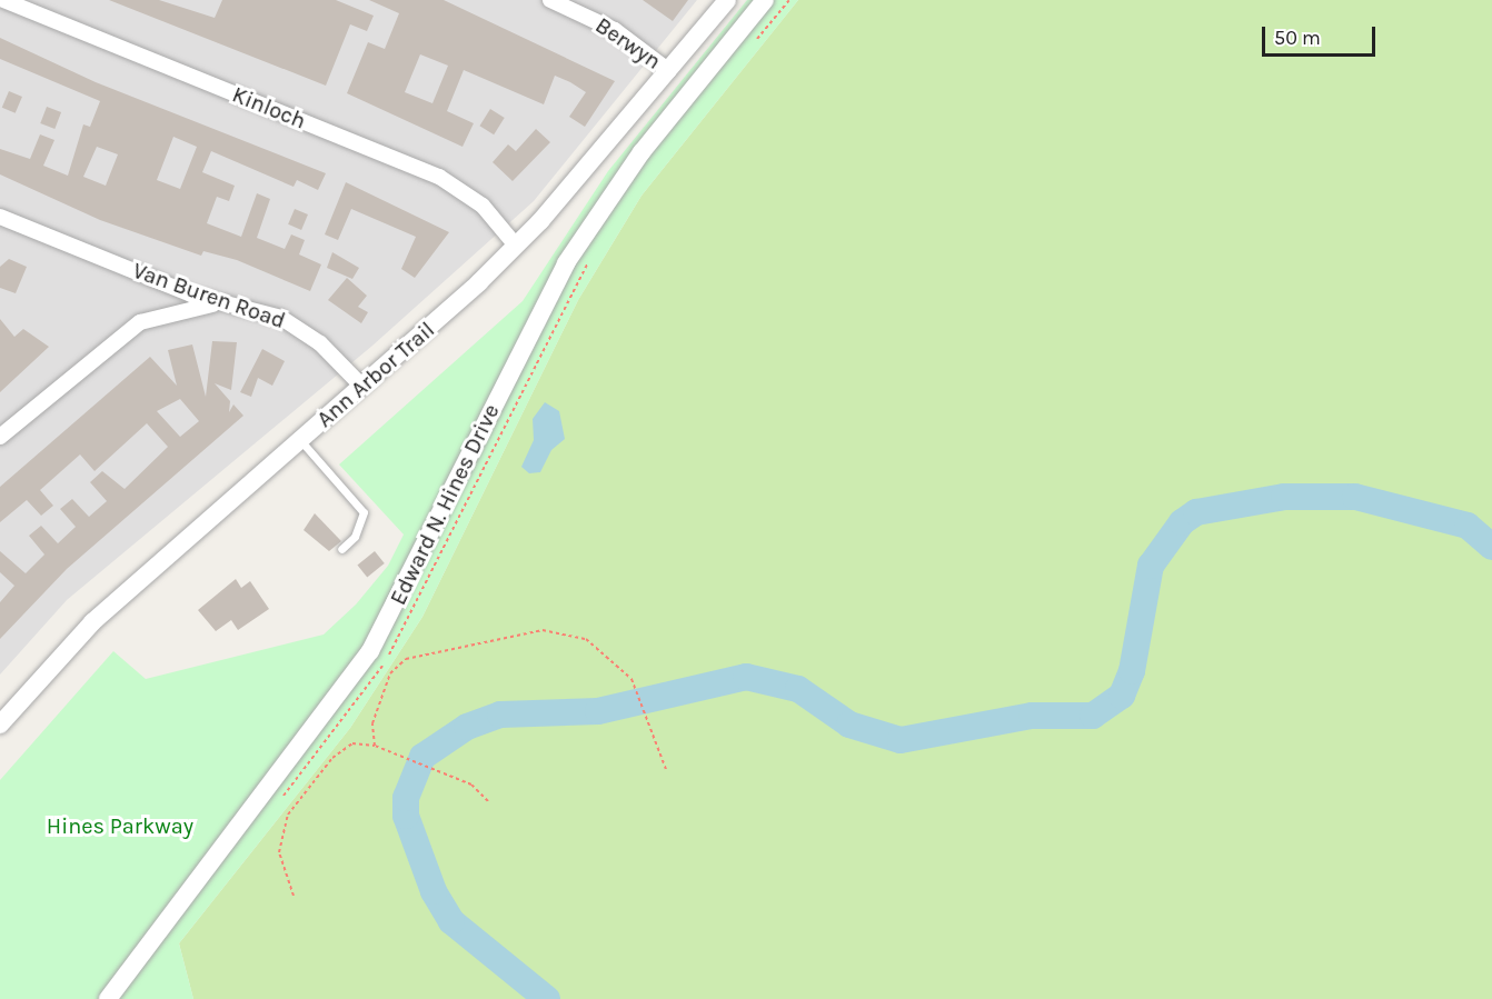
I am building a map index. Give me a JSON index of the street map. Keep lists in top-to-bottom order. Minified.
{"streets":{"street":["Berwyn","Kinloch","Van Buren Road","Ann Arbor Trail","Edward N. Hines Drive"]},"crossings":[["Berwyn","Ann Arbor Trail"],["Kinloch","Ann Arbor Trail"],["Van Buren Road","Ann Arbor Trail"]],"parks":["Hines Parkway"],"scale_bar":"50 m"}
